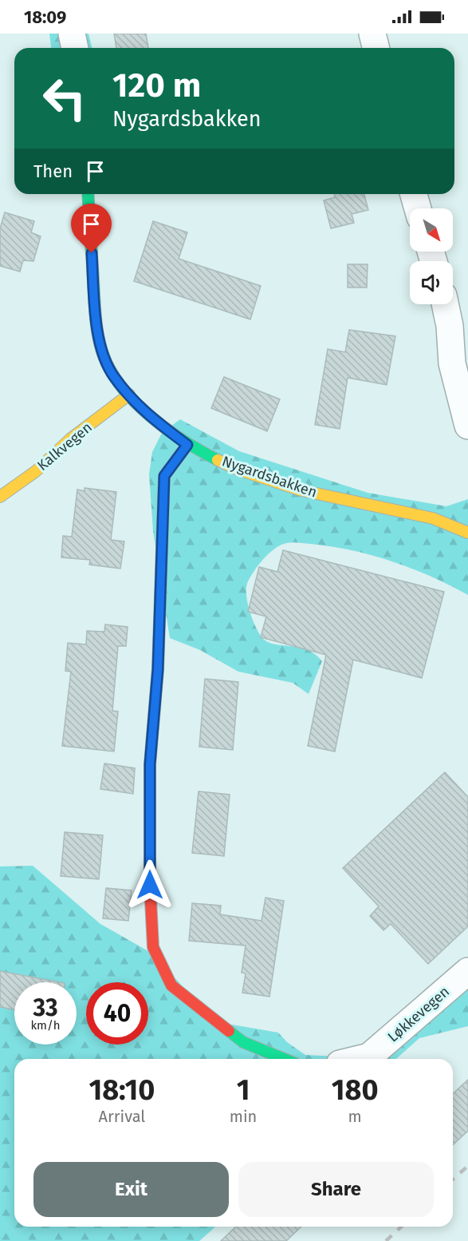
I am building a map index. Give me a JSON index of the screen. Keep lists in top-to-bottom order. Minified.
{"streets":{"street":["Kalkvegen","Nygardsbakken","Løkkevegen"]},"crossings":[["Kalkvegen","Nygardsbakken"]],"north":"bottom right","page":{"status":"18:09","turn":["120 m","Nygardsbakken"],"then":"Then","speed":"33 km/h","limit":"40","eta":["18:10","Arrival","1","min","180","m"],"buttons":["Exit","Share"]}}
